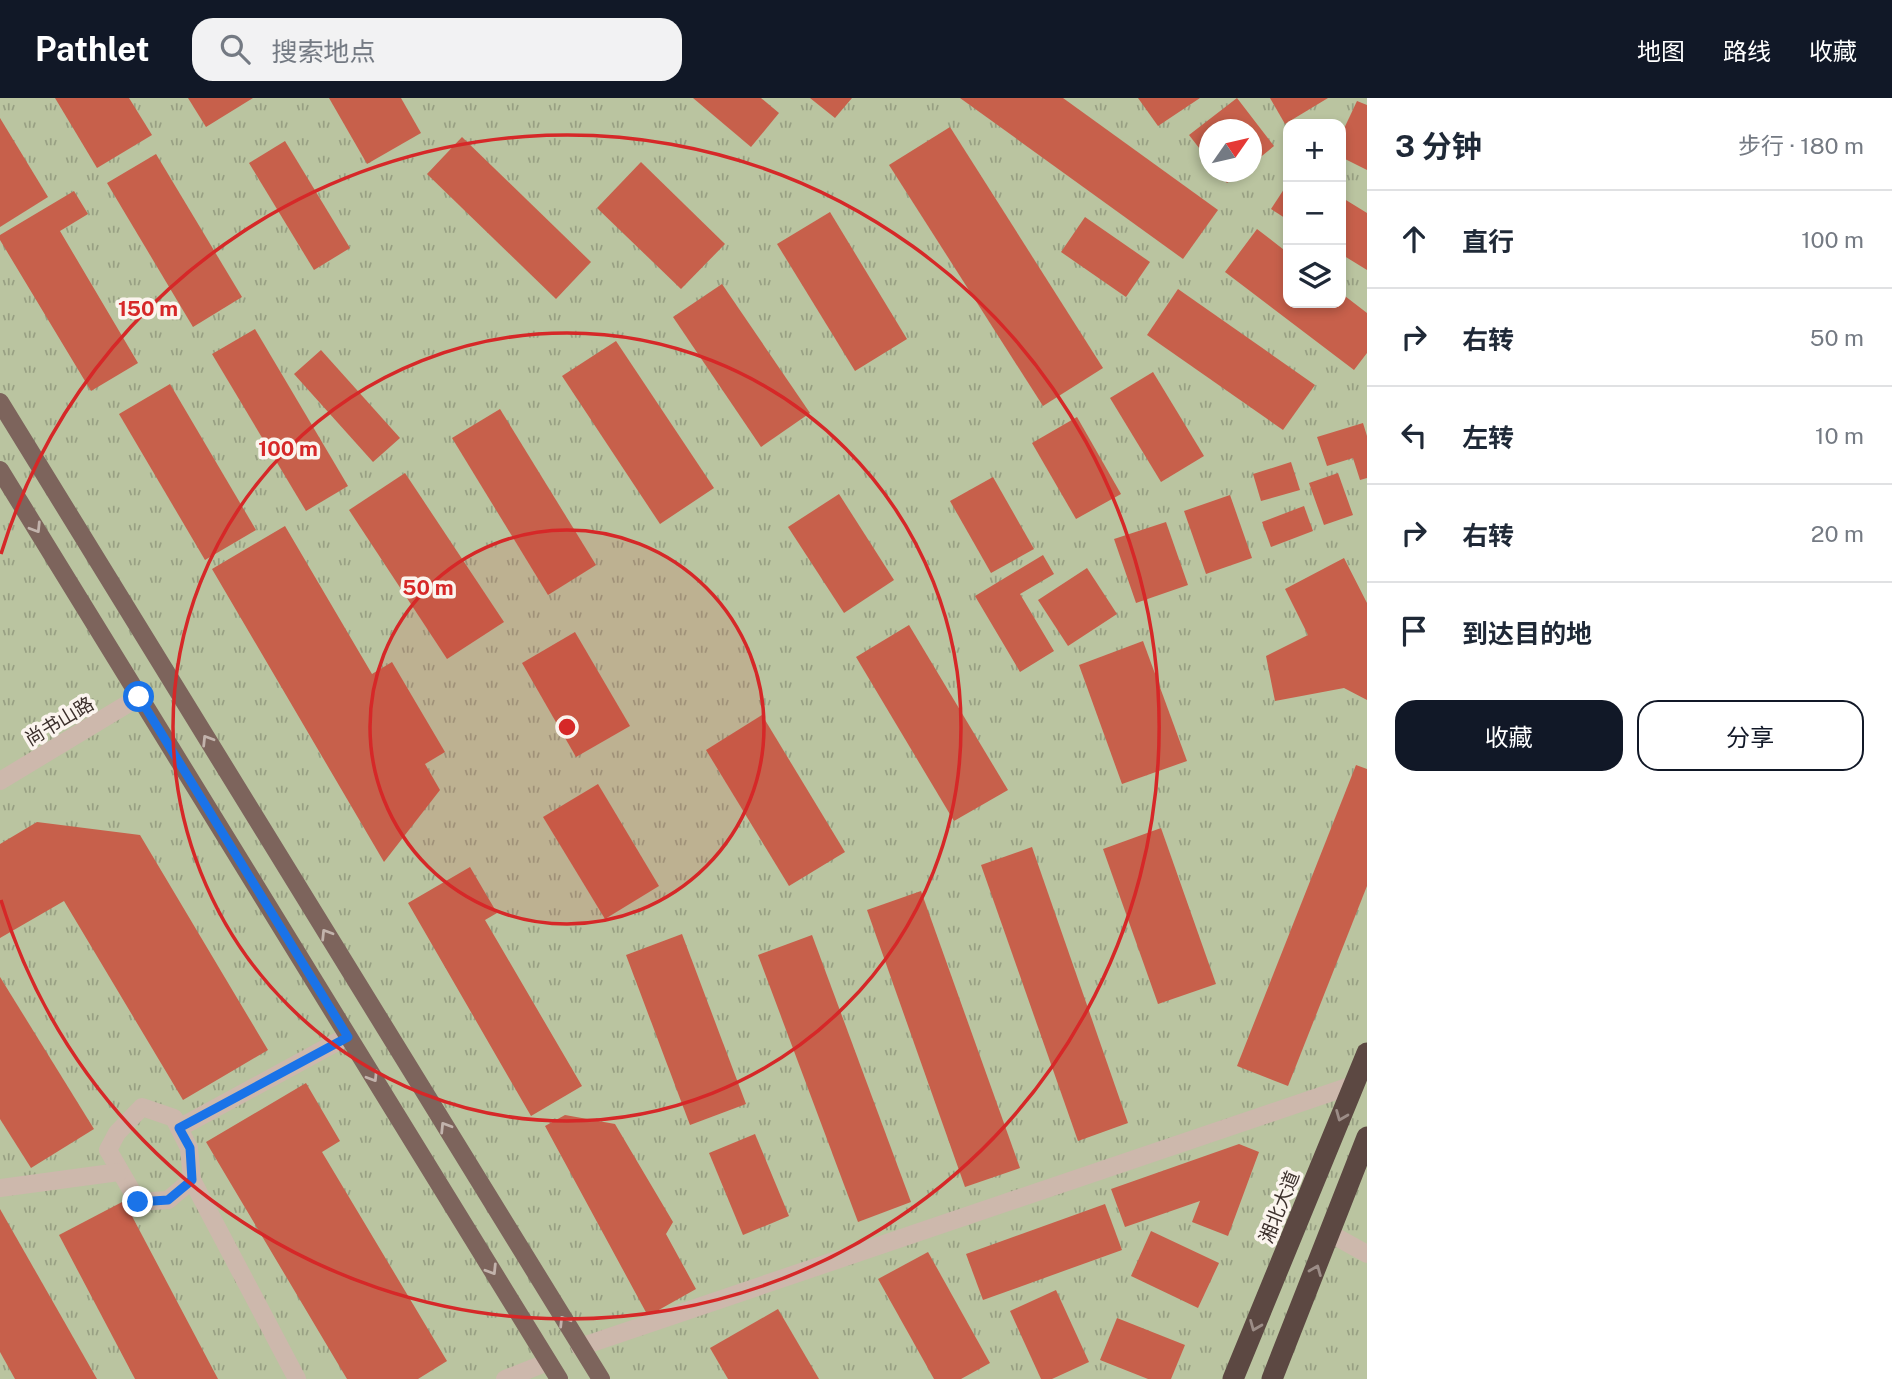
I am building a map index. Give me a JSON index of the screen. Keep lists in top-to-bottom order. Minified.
{"streets":{"highway":["湘北大道"],"street":["尚书山路"]},"north":"top right","page":{"header":"Pathlet","search":"搜索地点","nav":["地图","路线","收藏"],"heading":["3 分钟","步行 · 180 m"],"map_buttons":["+","−"],"list":[["直行","100 m"],["右转","50 m"],["左转","10 m"],["右转","20 m"],"到达目的地"],"buttons":["收藏","分享"]},"rings":["150 m","100 m","50 m"]}
